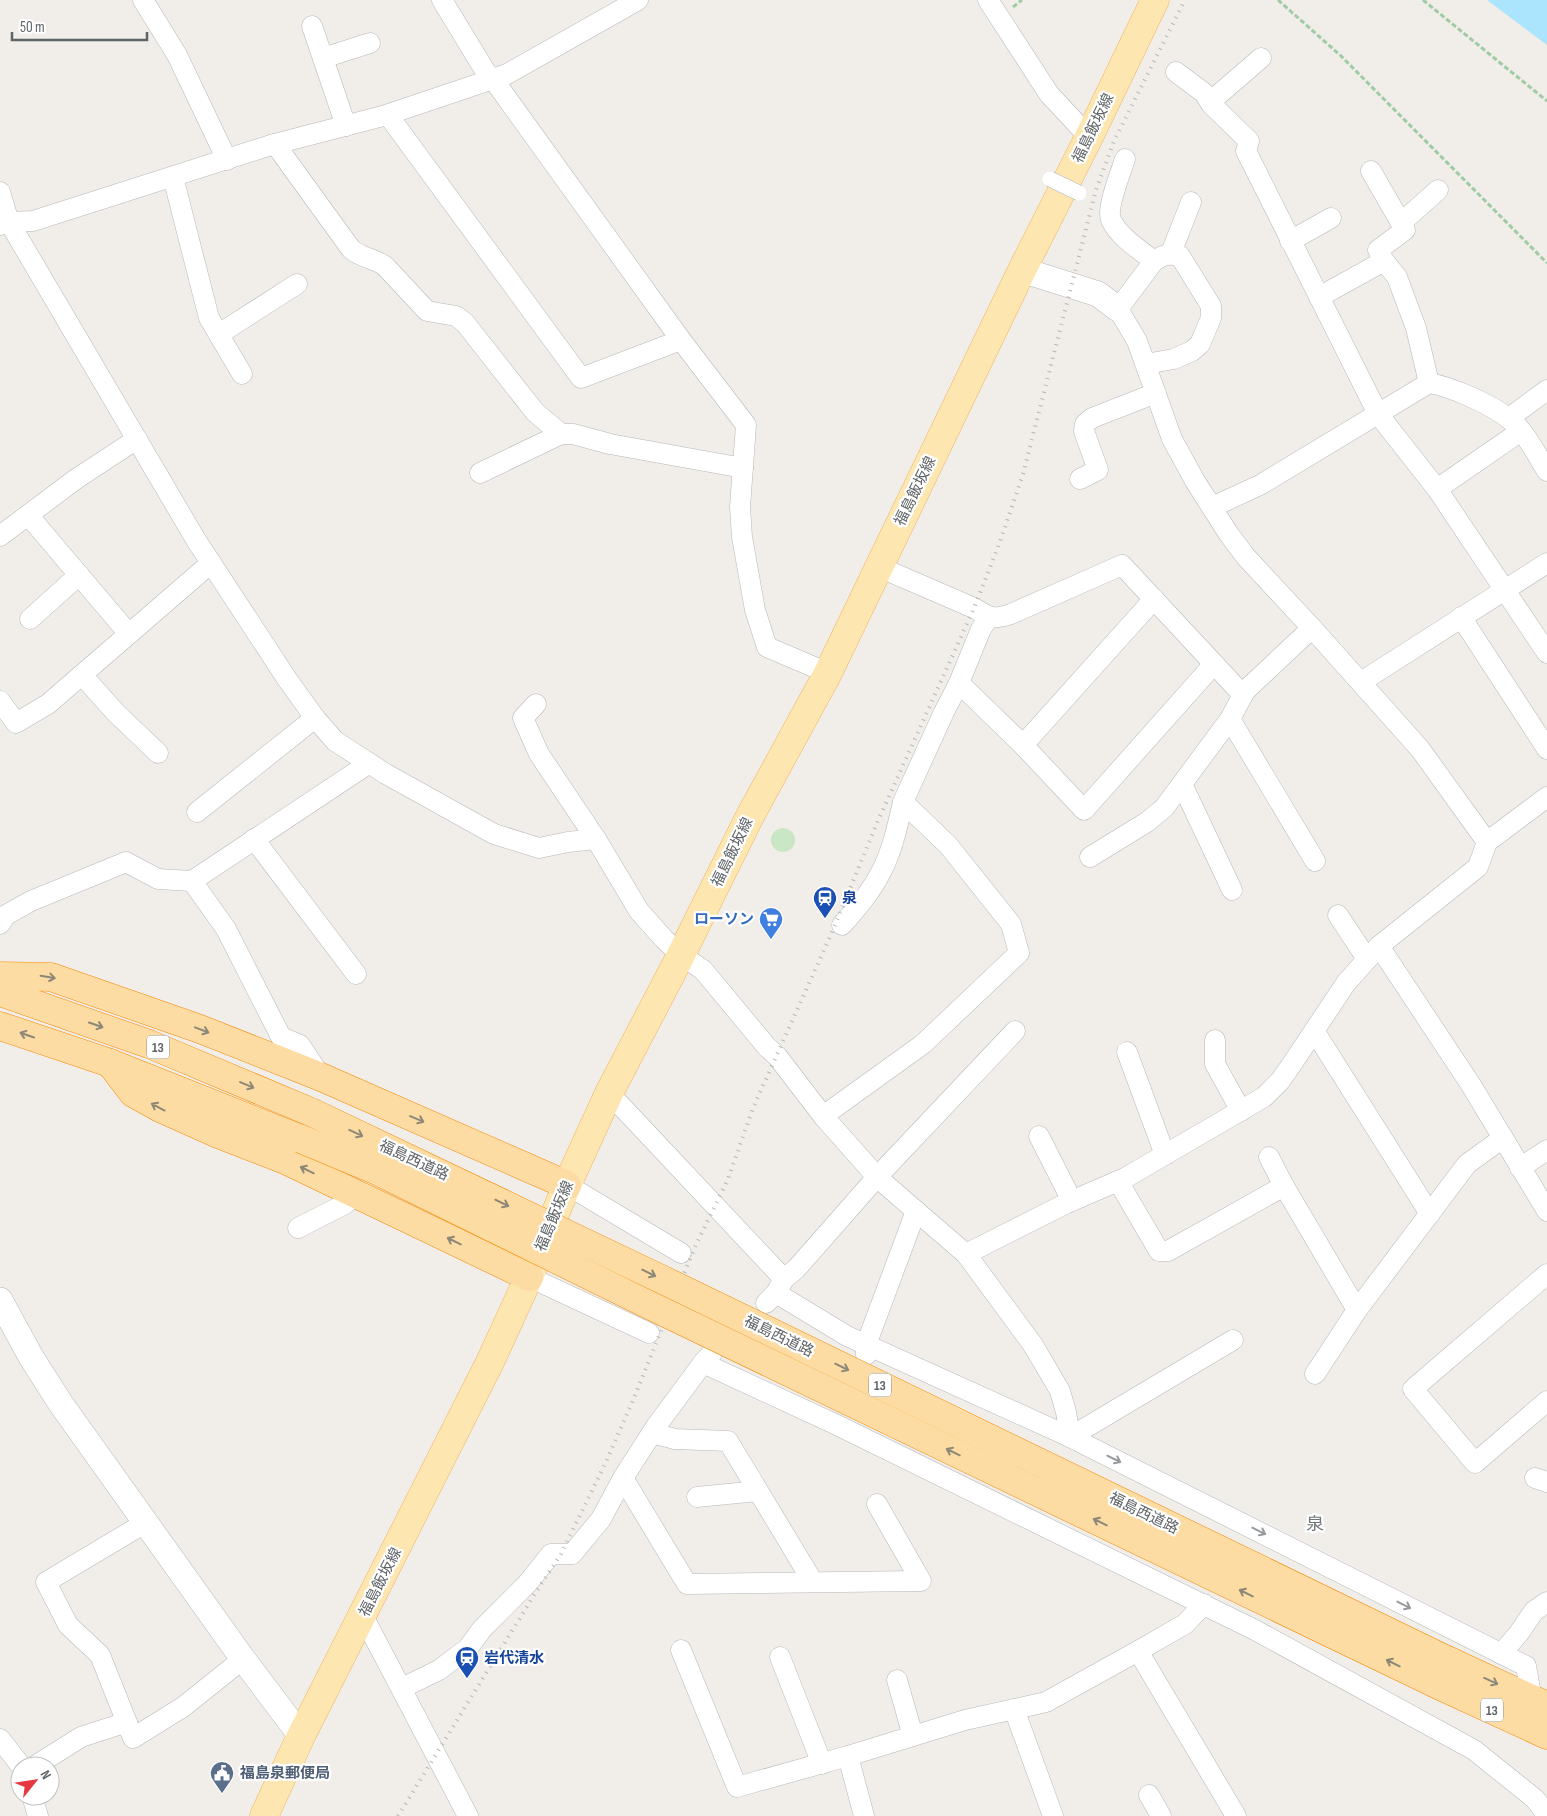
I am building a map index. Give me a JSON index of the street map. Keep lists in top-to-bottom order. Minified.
{"streets":{"highway":["13","福島西道路"],"main road":["福島飯坂線"]},"districts":["泉"],"places":{"station":["泉","岩代清水"],"supermarket":["ローソン"],"public building":["福島泉郵便局"]},"scale_bar":"50 m","north":"top right"}
